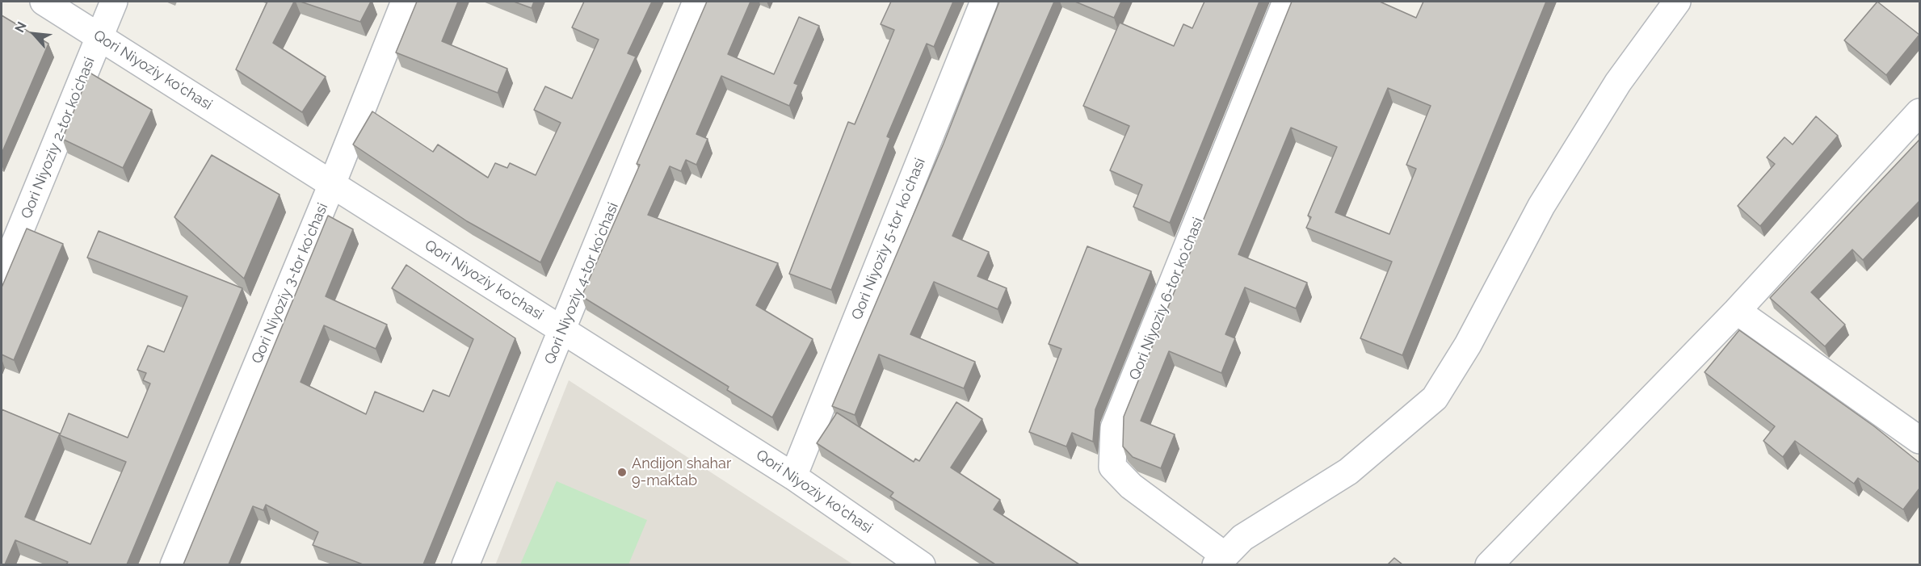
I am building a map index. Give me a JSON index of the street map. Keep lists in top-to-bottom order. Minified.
{"streets":{"street":["Qori Niyoziy ko'chasi","Qori Niyoziy 2-tor koʻchasi","Qori Niyoziy 5-tor koʻchasi","Qori Niyoziy 3-tor koʻchasi","Qori Niyoziy 4-tor koʻchasi","Qori Niyoziy 6-tor koʻchasi"]},"crossings":[["Qori Niyoziy ko'chasi","Qori Niyoziy 2-tor koʻchasi"],["Qori Niyoziy ko'chasi","Qori Niyoziy 5-tor koʻchasi"],["Qori Niyoziy ko'chasi","Qori Niyoziy 3-tor koʻchasi"],["Qori Niyoziy ko'chasi","Qori Niyoziy 4-tor koʻchasi"]],"places":["Andijon shahar 9-maktab"],"north":"top left"}
